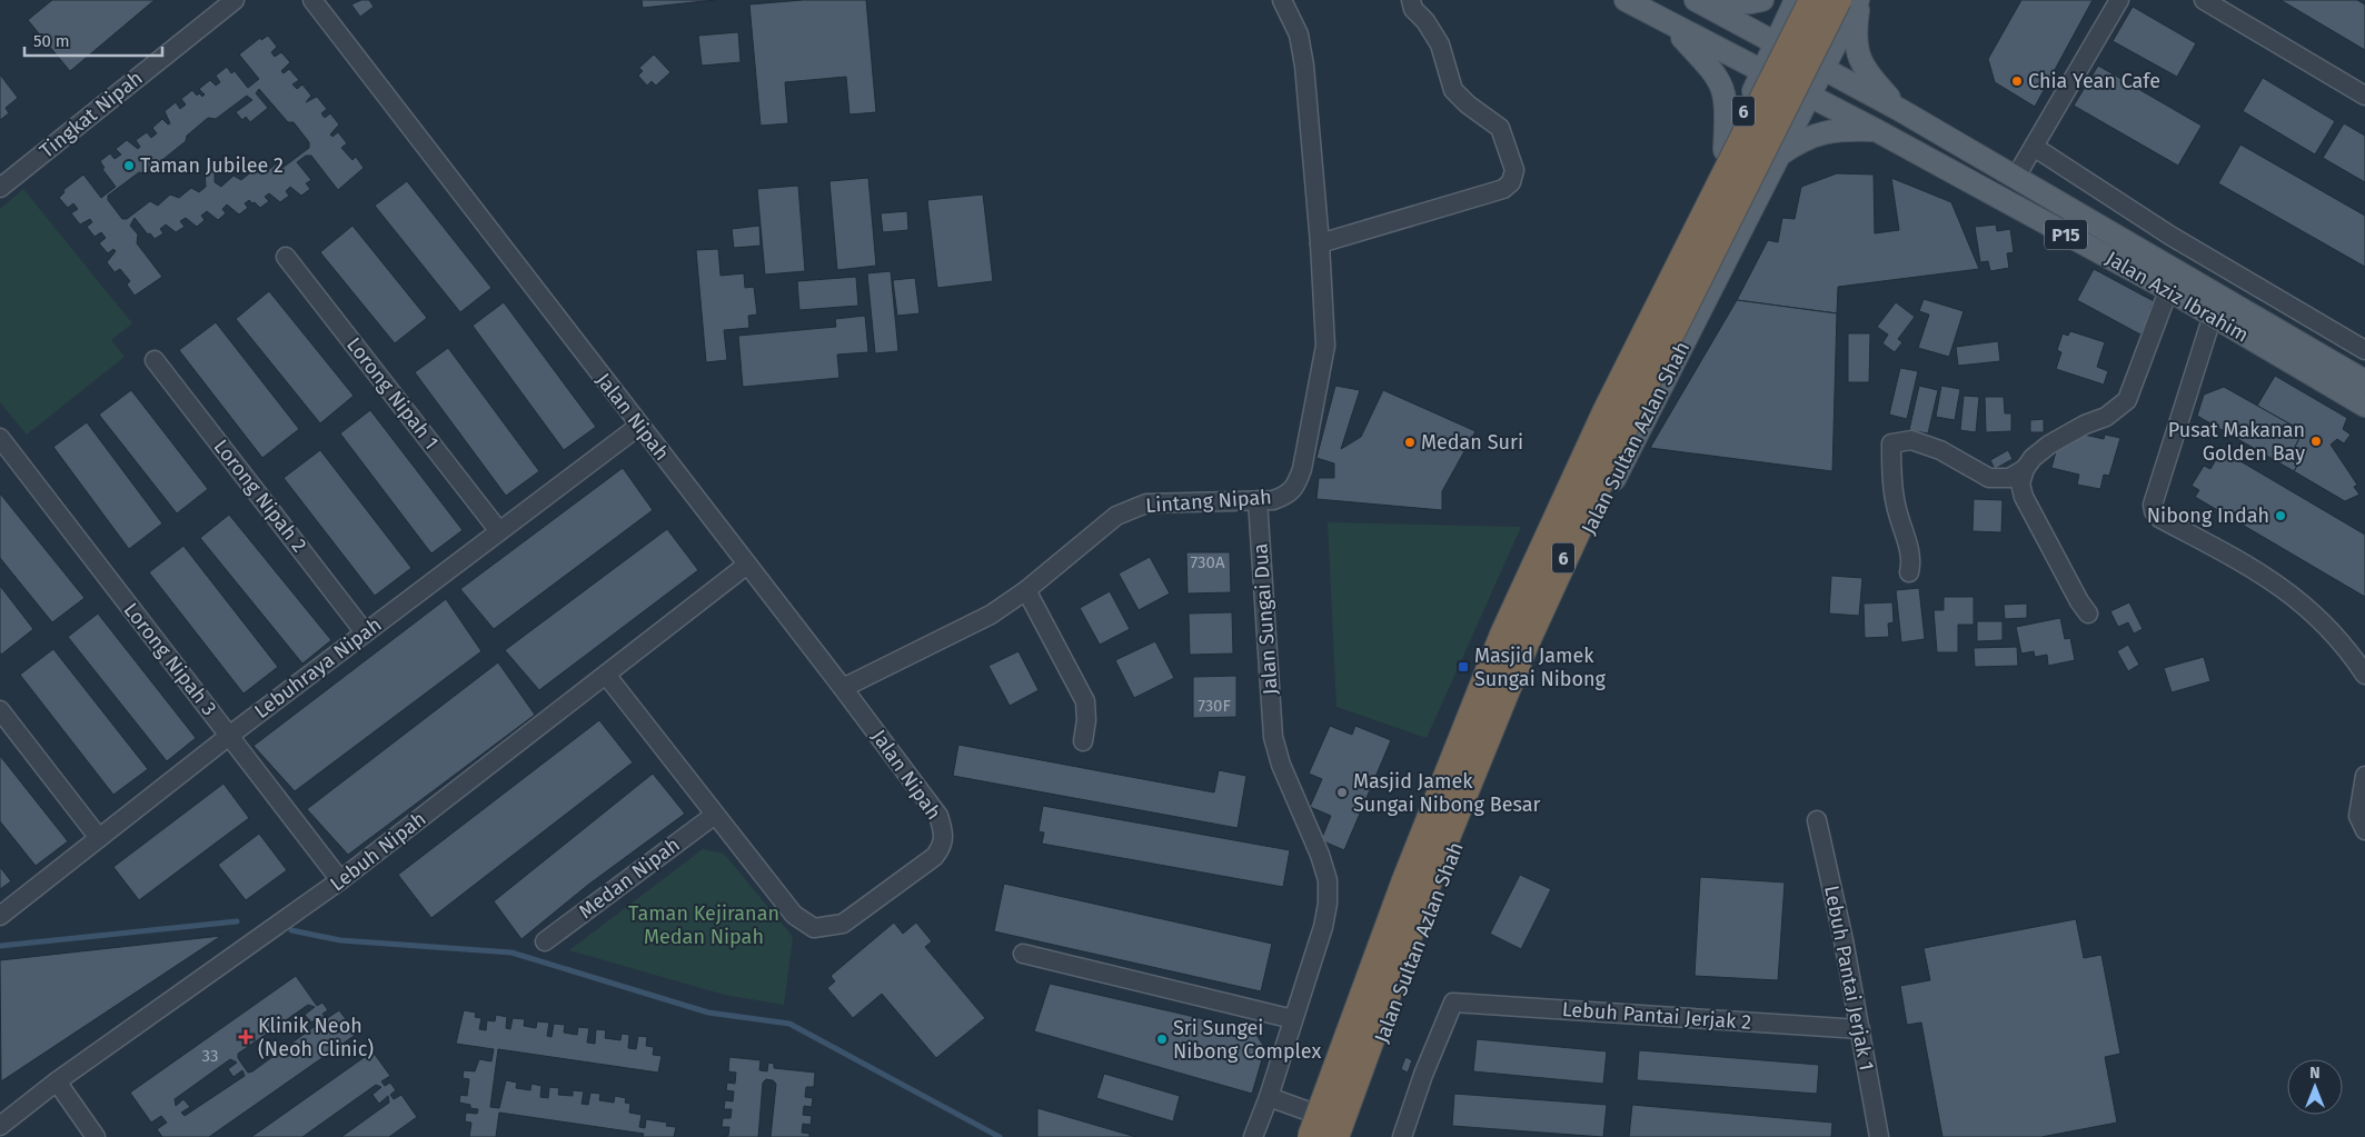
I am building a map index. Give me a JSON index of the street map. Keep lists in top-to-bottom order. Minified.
{"streets":{"highway":["6","Jalan Sultan Azlan Shah"],"main road":["P15","Jalan Aziz Ibrahim"],"street":["Tingkat Nipah","Lorong Nipah 1","Jalan Nipah","Lorong Nipah 2","Lintang Nipah","Jalan Sungai Dua","Lorong Nipah 3","Lebuhraya Nipah","Lebuh Nipah","Medan Nipah","Lebuh Pantai Jerjak 1","Lebuh Pantai Jerjak 2"]},"crossings":[["P15","Jalan Aziz Ibrahim"],["P15","Jalan Sultan Azlan Shah"],["Jalan Aziz Ibrahim","Jalan Sultan Azlan Shah"],["Lorong Nipah 1","Lebuhraya Nipah"],["Jalan Nipah","Lintang Nipah"],["Jalan Nipah","Lebuhraya Nipah"],["Jalan Nipah","Lebuh Nipah"],["Jalan Nipah","Medan Nipah"],["Lorong Nipah 2","Lebuhraya Nipah"],["Lintang Nipah","Jalan Sungai Dua"],["Lorong Nipah 3","Lebuhraya Nipah"],["Lorong Nipah 3","Lebuh Nipah"],["Lebuh Pantai Jerjak 1","Lebuh Pantai Jerjak 2"]],"parks":["Taman Kejiranan Medan Nipah"],"places":{"other":["Chia Yean Cafe","Taman Jubilee 2","Pusat Makanan Golden Bay","Medan Suri","Nibong Indah","Masjid Jamek Sungai Nibong Besar","Sri Sungei Nibong Complex"],"transit":["Masjid Jamek Sungai Nibong"],"health":["Klinik Neoh (Neoh Clinic)"]},"house_numbers":["730A","730F","33"],"scale_bar":"50 m","north":"top"}
